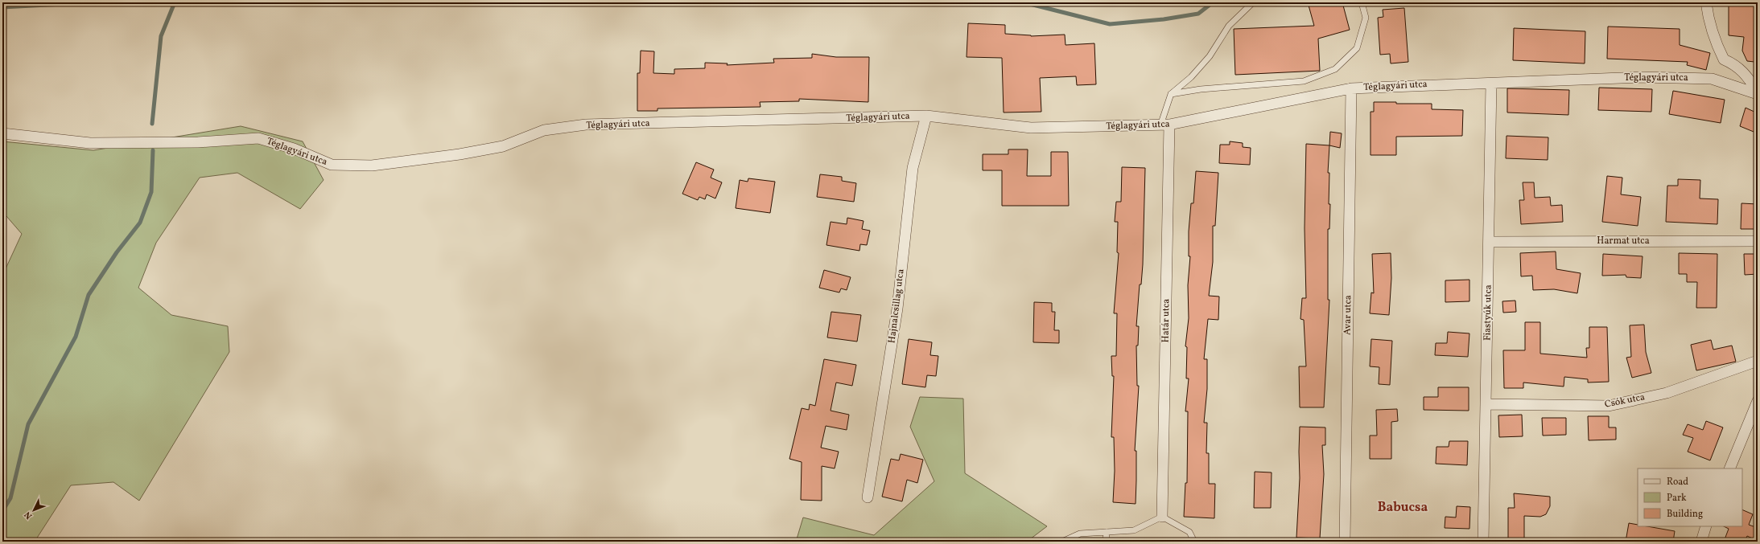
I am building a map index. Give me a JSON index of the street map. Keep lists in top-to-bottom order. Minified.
{"streets":{"street":["Téglagyári utca","Harmat utca","Hajnalcsillag utca","Fiastyúk utca","Avar utca","Határ utca","Csók utca"]},"crossings":[["Téglagyári utca","Hajnalcsillag utca"],["Téglagyári utca","Fiastyúk utca"],["Téglagyári utca","Avar utca"],["Téglagyári utca","Határ utca"],["Harmat utca","Fiastyúk utca"],["Fiastyúk utca","Csók utca"]],"districts":["Babucsa"],"legend":["Road","Park","Building"],"north":"bottom left"}
